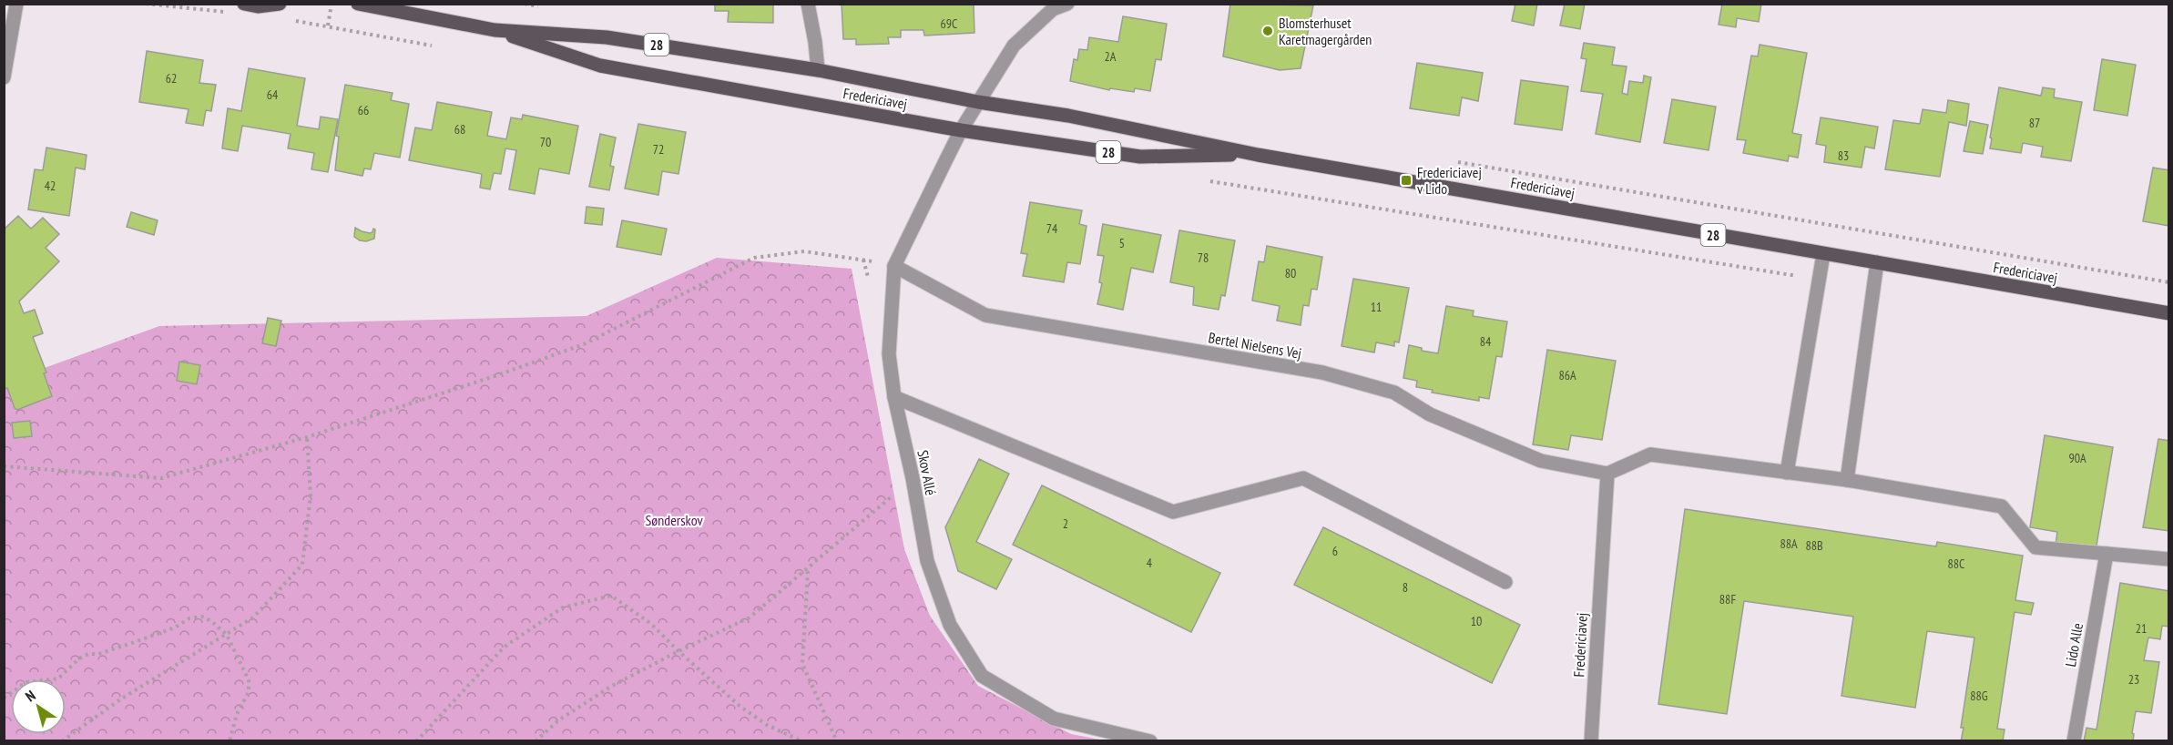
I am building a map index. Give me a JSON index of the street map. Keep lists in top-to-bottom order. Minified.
{"streets":{"main road":["28","Fredericiavej"],"street":["Bertel Nielsens Vej","Skov Allé","Lido Alle"]},"crossings":[["Fredericiavej","Bertel Nielsens Vej"],["Fredericiavej","Skov Allé"],["Bertel Nielsens Vej","Skov Allé"]],"parks":["Sønderskov"],"places":{"other":["Blomsterhuset Karetmagergården"],"transit":["Fredericiavej v Lido"]},"house_numbers":["69C","2A","62","64","66","87","68","70","72","83","42","74","5","78","80","11","84","86A","90A","2","88A","88B","6","4","88C","8","88F","10","21","23","88G"],"north":"top left"}
